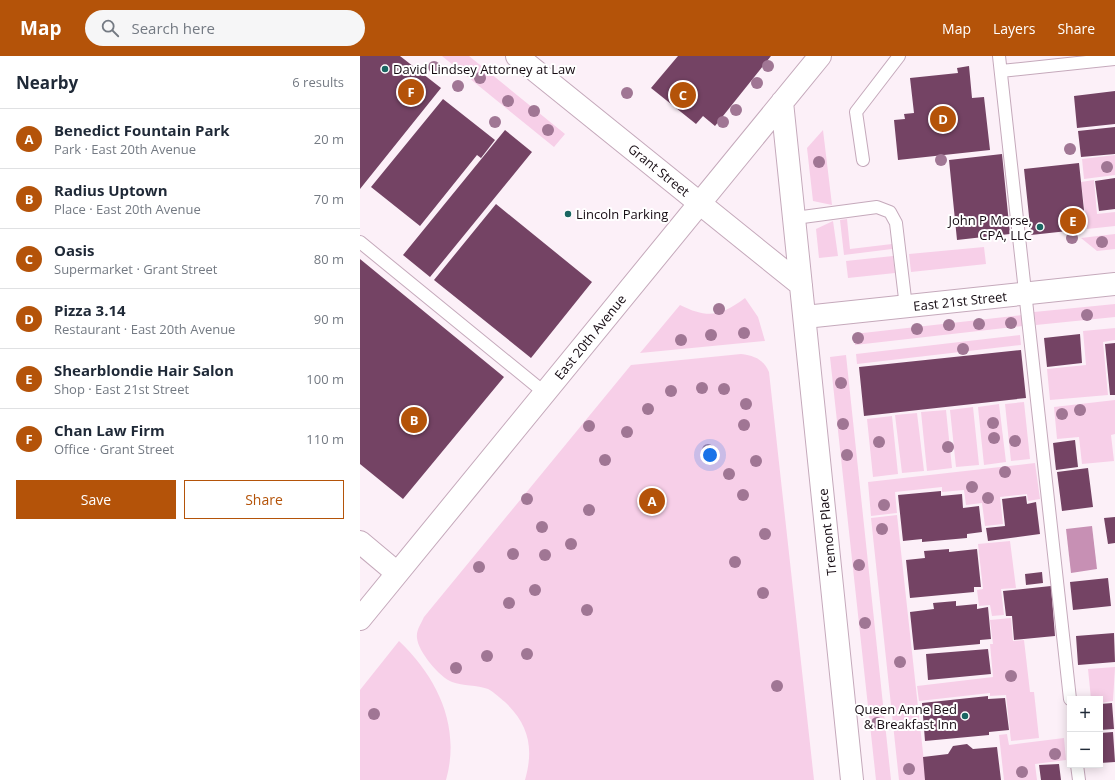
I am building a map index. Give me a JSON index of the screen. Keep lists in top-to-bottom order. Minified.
{"streets":{"street":["Grant Street","East 21st Street","East 20th Avenue","Tremont Place"]},"crossings":[["Grant Street","East 20th Avenue"],["Grant Street","Tremont Place"],["East 21st Street","Tremont Place"],["East 20th Avenue","Tremont Place"]],"places":["David Lindsey Attorney at Law","Lincoln Parking","John P Morse, CPA, LLC","Queen Anne Bed & Breakfast Inn"],"page":{"header":"Map","search":"Search here","nav":["Map","Layers","Share"],"heading":["Nearby","6 results"],"pins":["F","C","D","E","B","A"],"list":[{"mark":"A","name":"Benedict Fountain Park","note":"Park · East 20th Avenue","value":"20 m"},{"mark":"B","name":"Radius Uptown","note":"Place · East 20th Avenue","value":"70 m"},{"mark":"C","name":"Oasis","note":"Supermarket · Grant Street","value":"80 m"},{"mark":"D","name":"Pizza 3.14","note":"Restaurant · East 20th Avenue","value":"90 m"},{"mark":"E","name":"Shearblondie Hair Salon","note":"Shop · East 21st Street","value":"100 m"},{"mark":"F","name":"Chan Law Firm","note":"Office · Grant Street","value":"110 m"}],"buttons":["Save","Share"],"map_buttons":["+","−"]}}
